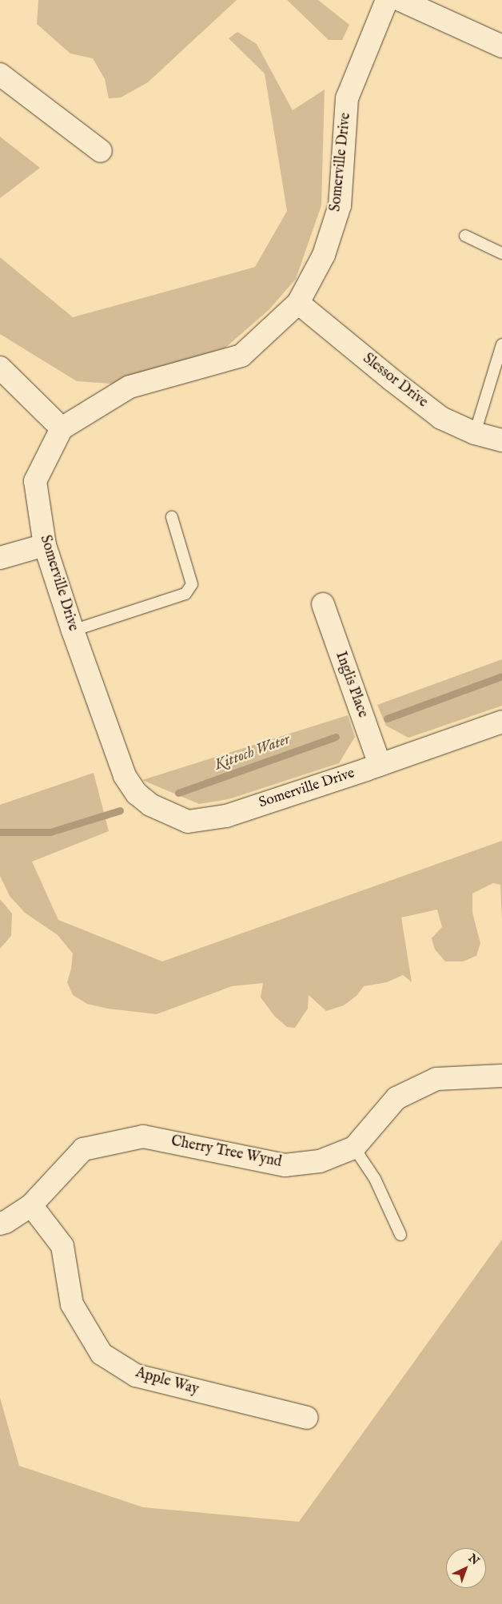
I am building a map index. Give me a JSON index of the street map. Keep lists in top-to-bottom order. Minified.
{"streets":{"street":["Somerville Drive","Slessor Drive","Inglis Place","Cherry Tree Wynd","Apple Way"]},"crossings":[["Somerville Drive","Slessor Drive"],["Somerville Drive","Inglis Place"],["Cherry Tree Wynd","Apple Way"]],"water":["Kittoch Water"],"north":"top right"}
